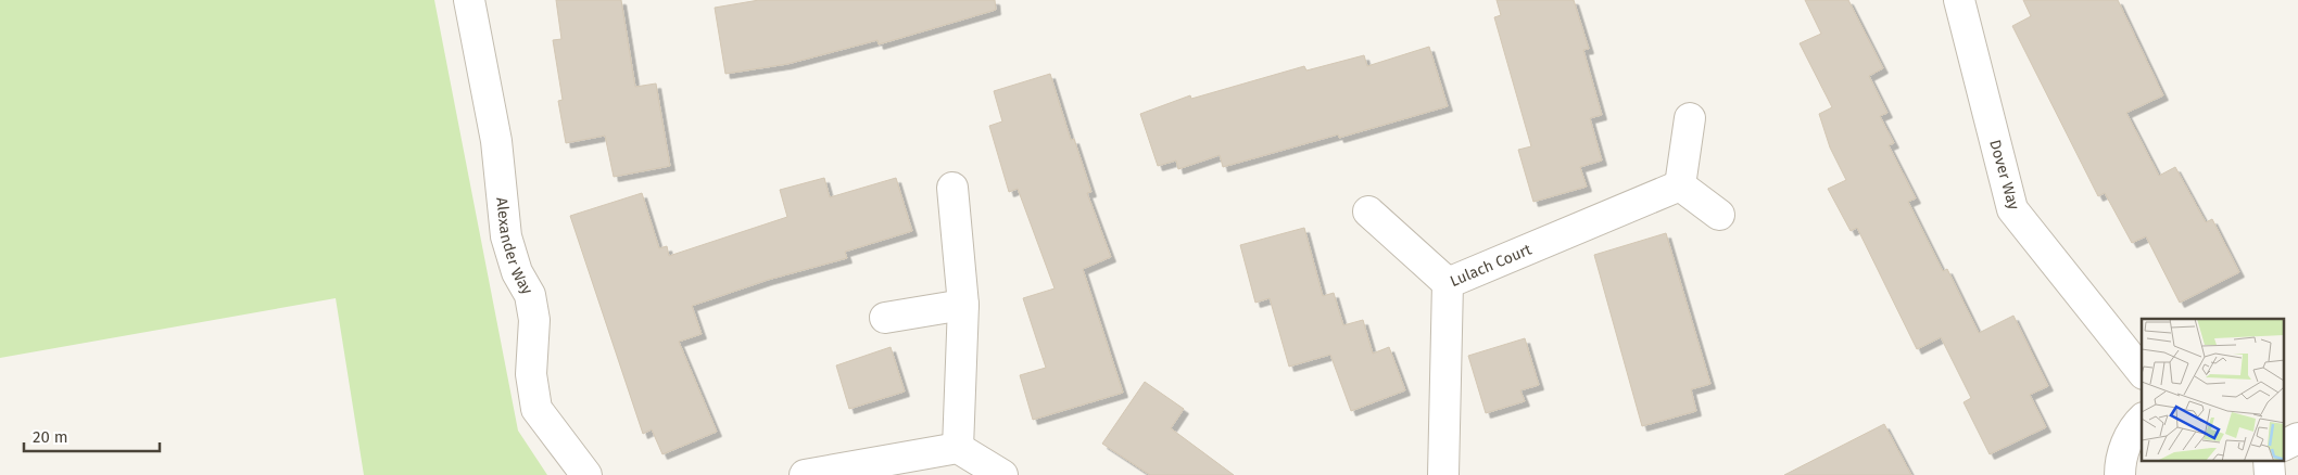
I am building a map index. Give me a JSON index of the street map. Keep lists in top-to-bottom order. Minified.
{"streets":{"street":["Dover Way","Alexander Way","Lulach Court"]},"scale_bar":"20 m"}
